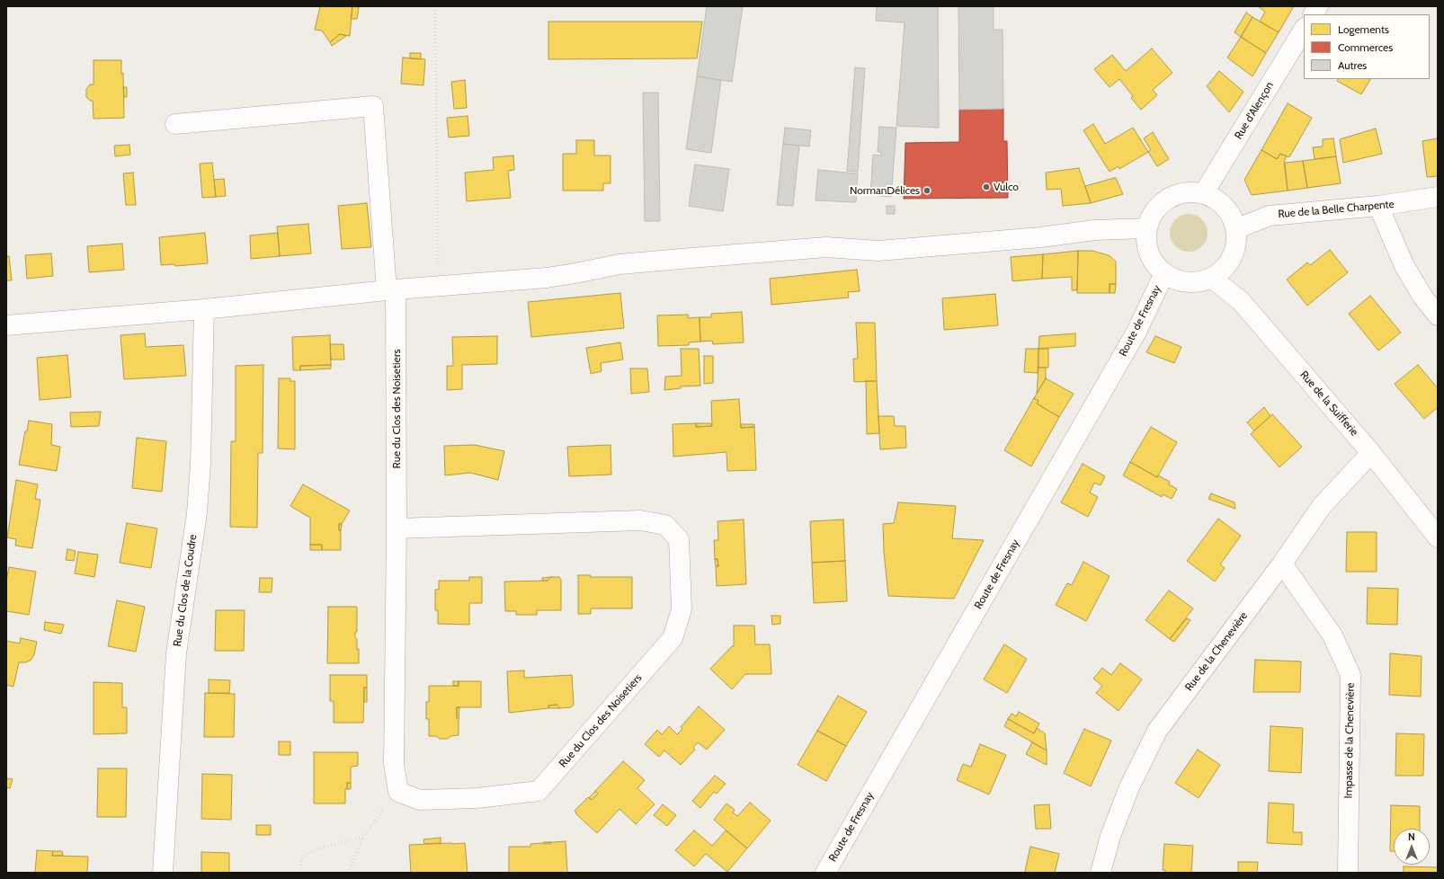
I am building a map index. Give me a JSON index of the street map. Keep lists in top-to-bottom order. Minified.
{"streets":{"street":["Rue d'Alençon","Rue de la Belle Charpente","Route de Fresnay","Rue de la Suifferie","Rue du Clos des Noisetiers","Rue du Clos de la Coudre","Rue de la Chenevière","Impasse de la Chenevière"]},"crossings":[["Rue d'Alençon","Rue de la Belle Charpente"],["Rue d'Alençon","Route de Fresnay"],["Rue d'Alençon","Rue de la Suifferie"],["Rue de la Belle Charpente","Route de Fresnay"],["Rue de la Belle Charpente","Rue de la Suifferie"],["Route de Fresnay","Rue de la Suifferie"],["Rue de la Suifferie","Rue de la Chenevière"],["Rue de la Chenevière","Impasse de la Chenevière"]],"places":["Vulco","NormanDélices"],"legend":["Logements","Commerces","Autres"],"north":"top"}
